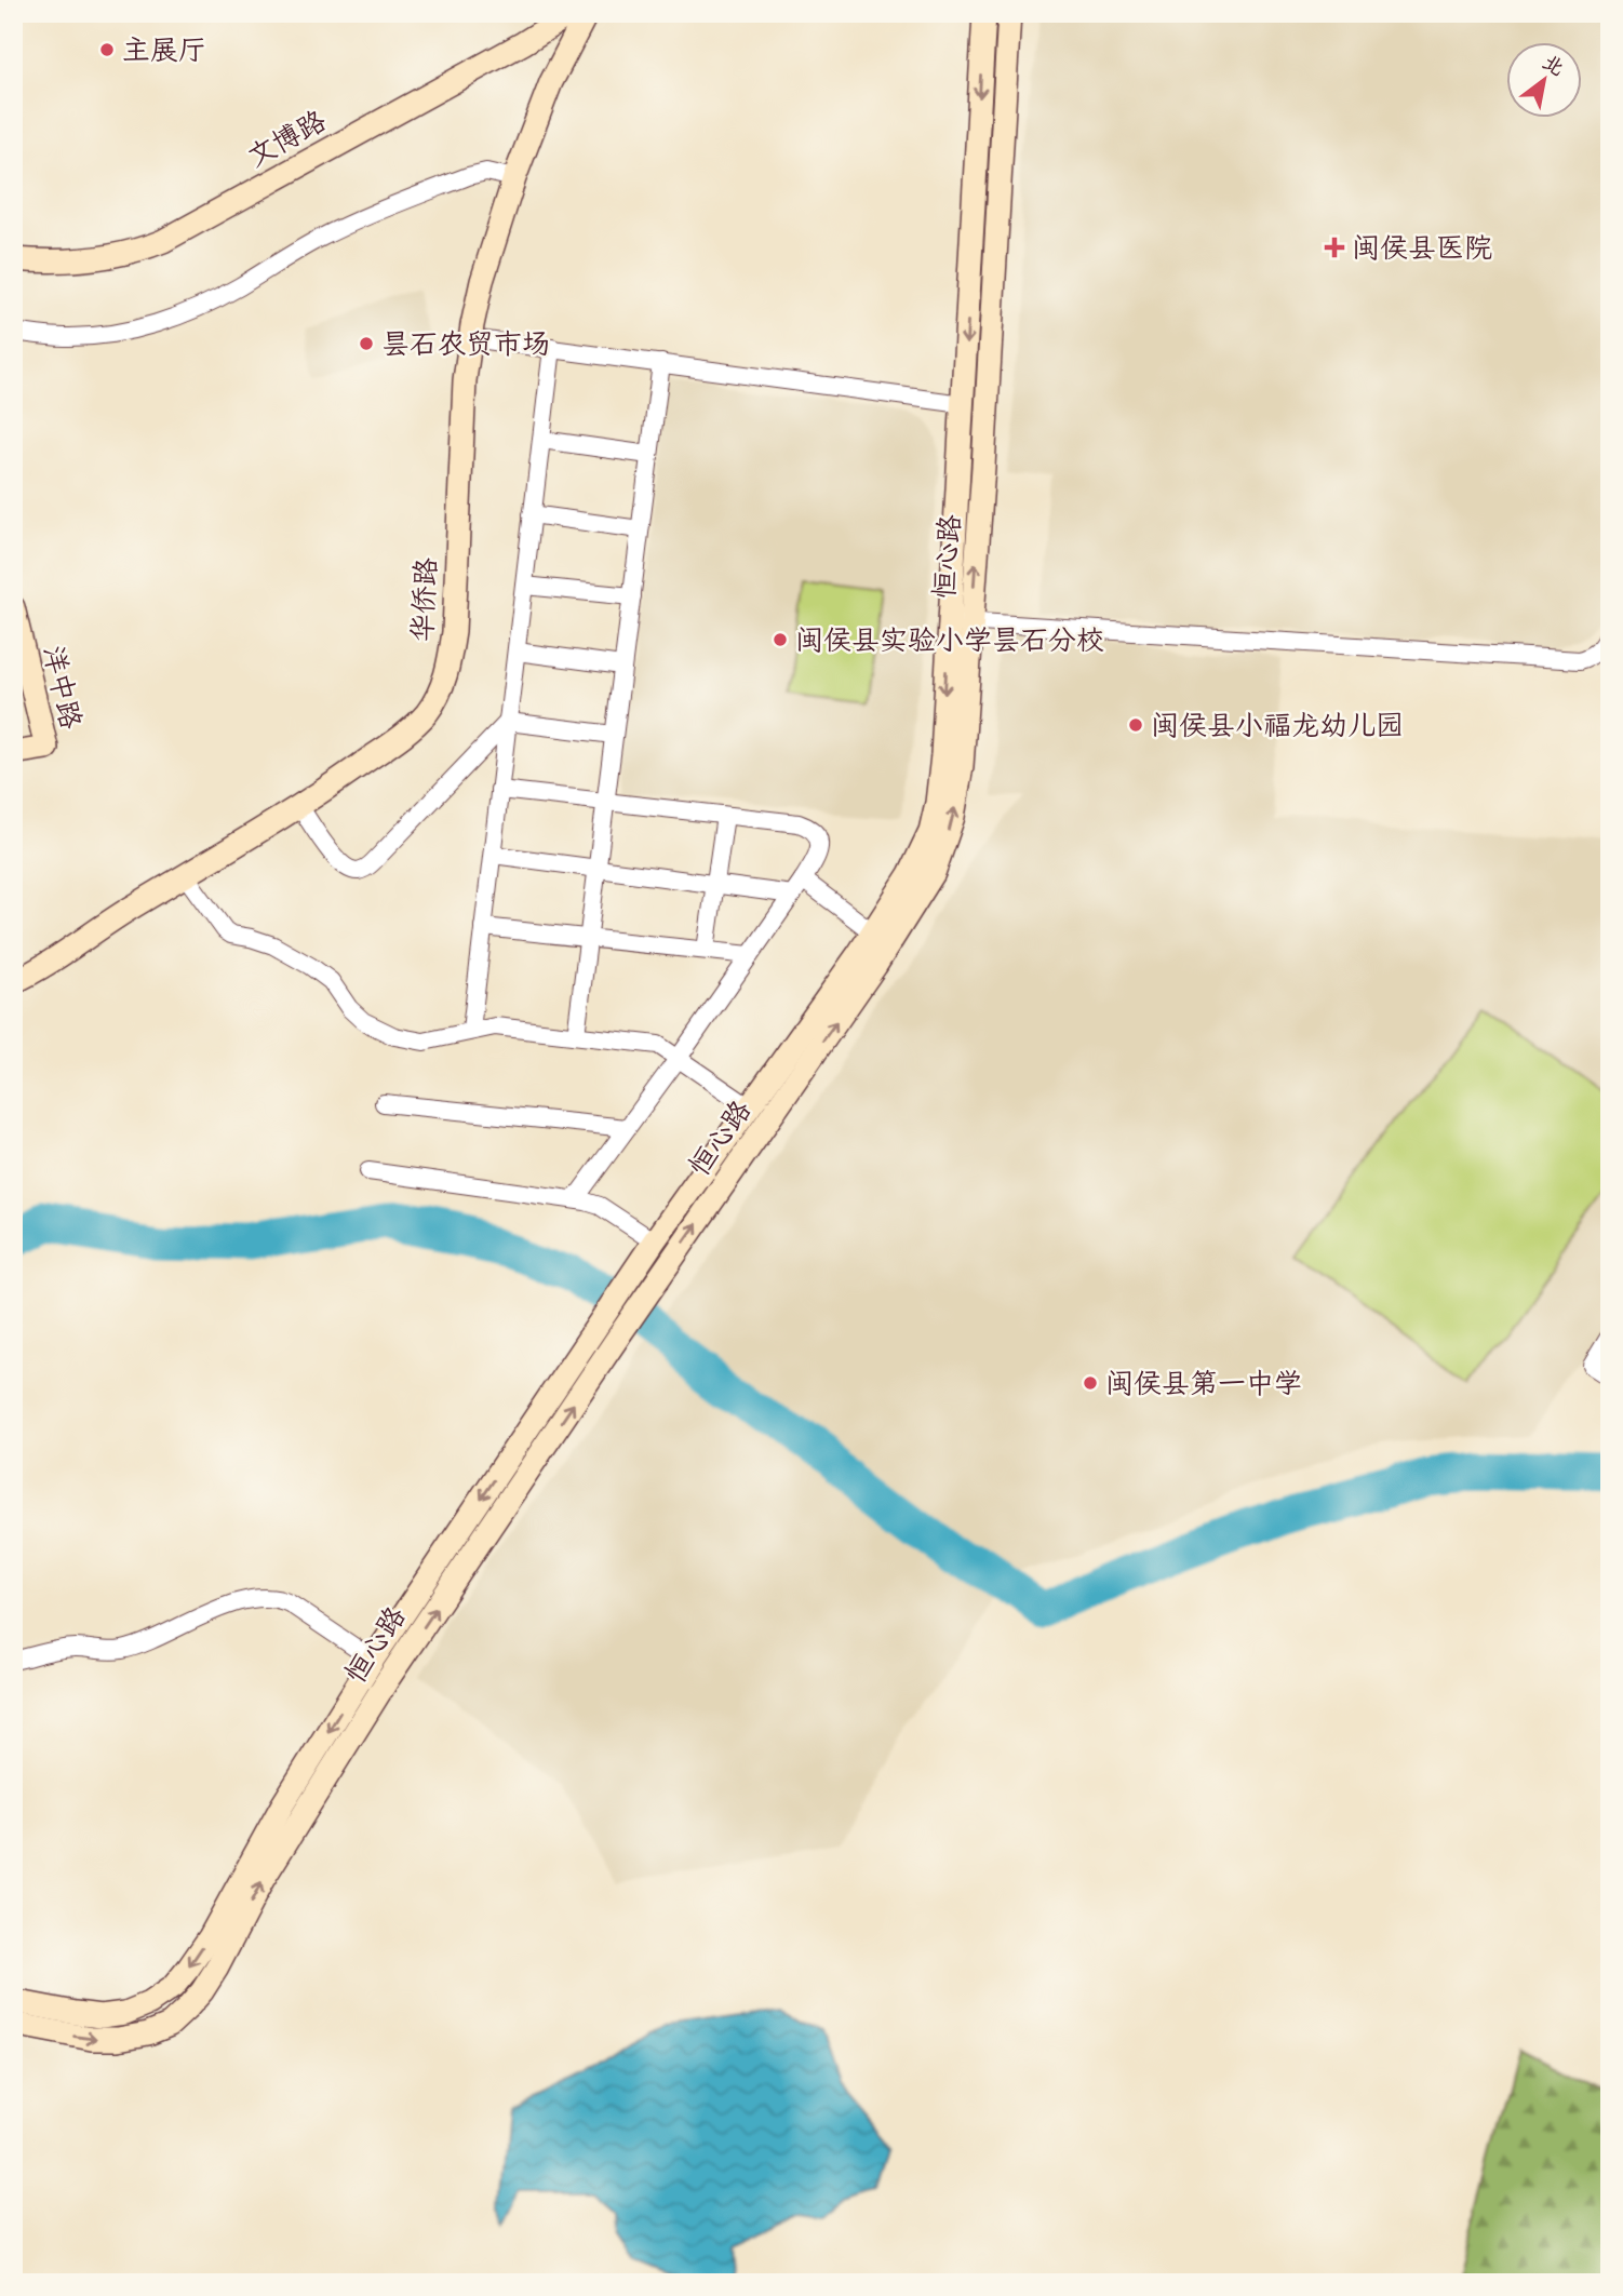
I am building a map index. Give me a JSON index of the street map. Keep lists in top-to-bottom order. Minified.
{"streets":{"main road":["文博路","恒心路","华侨路","洋中路"]},"places":{"other":["主展厅","昙石农贸市场","闽侯县实验小学昙石分校","闽侯县小福龙幼儿园","闽侯县第一中学"],"health":["闽侯县医院"]},"north":"top right"}
